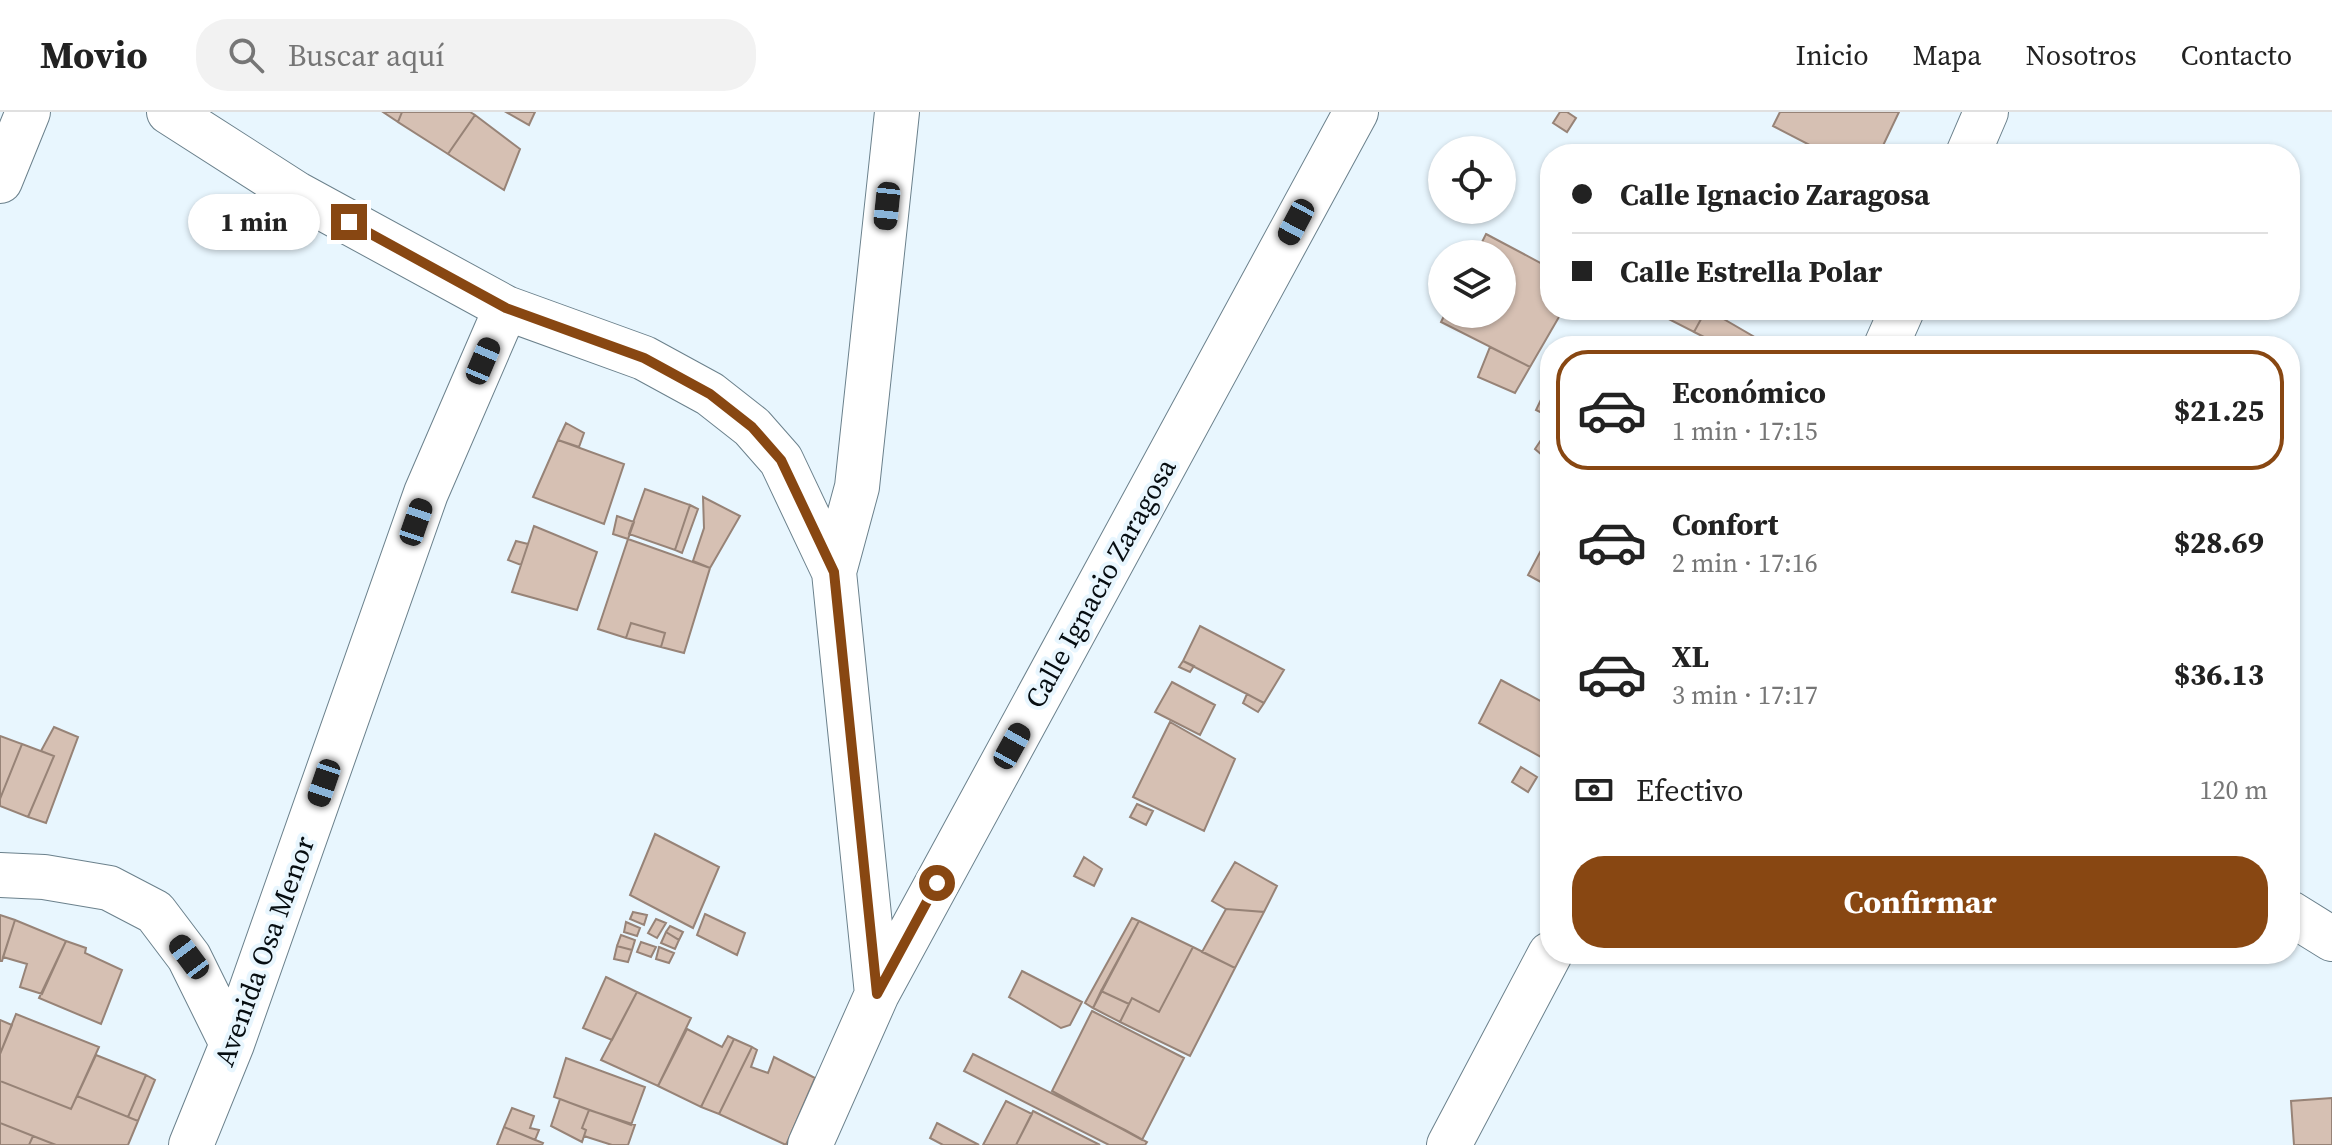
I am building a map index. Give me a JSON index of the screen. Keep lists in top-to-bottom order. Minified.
{"streets":{"street":["Calle Ignacio Zaragosa","Avenida Osa Menor"]},"page":{"header":"Movio","search":"Buscar aquí","nav":["Inicio","Mapa","Nosotros","Contacto"],"banner":["Calle Ignacio Zaragosa","Calle Estrella Polar"],"bubble":"1 min","list":[{"name":"Económico","note":"1 min · 17:15","value":"$21.25"},{"name":"Confort","note":"2 min · 17:16","value":"$28.69"},{"name":"XL","note":"3 min · 17:17","value":"$36.13"}],"pay":["Efectivo","120 m"],"buttons":"Confirmar"}}
